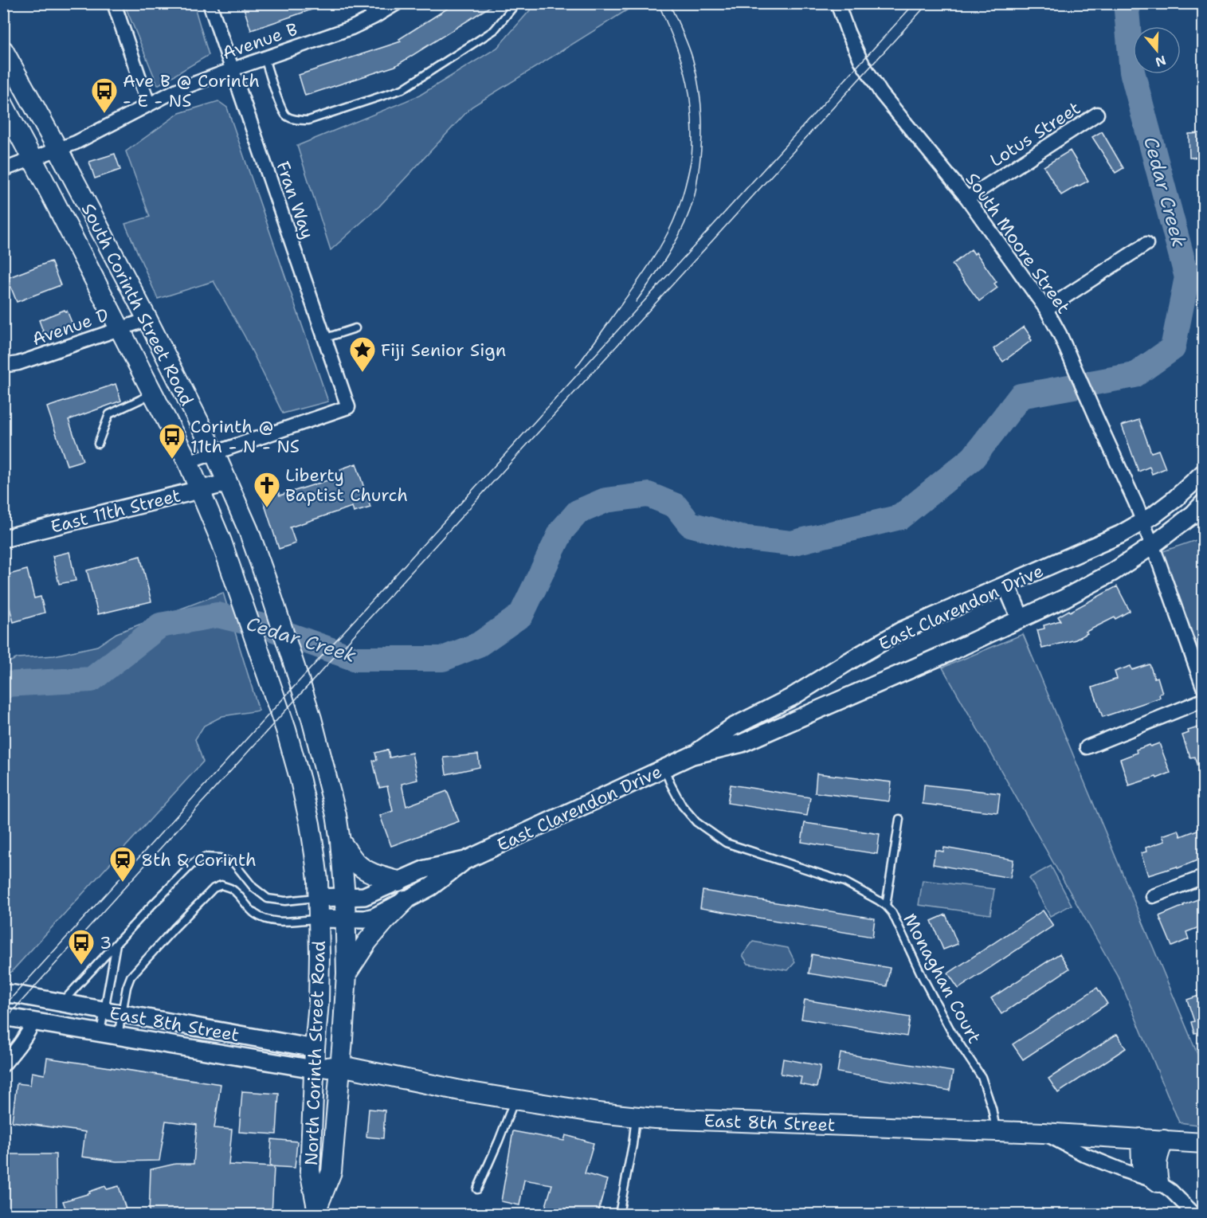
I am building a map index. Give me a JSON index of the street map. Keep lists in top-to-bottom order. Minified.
{"streets":{"main road":["South Corinth Street Road","East 8th Street","North Corinth Street Road"],"street":["Avenue B","Lotus Street","Fran Way","South Moore Street","Avenue D","East 11th Street","East Clarendon Drive"],"lane":["Monaghan Court"]},"crossings":[["Avenue B","Fran Way"],["Avenue B","South Corinth Street Road"],["Lotus Street","South Moore Street"],["Fran Way","South Corinth Street Road"],["South Moore Street","East Clarendon Drive"],["South Corinth Street Road","Avenue D"],["South Corinth Street Road","East 11th Street"],["South Corinth Street Road","East Clarendon Drive"],["South Corinth Street Road","North Corinth Street Road"],["East Clarendon Drive","Monaghan Court"],["East Clarendon Drive","North Corinth Street Road"],["Monaghan Court","East 8th Street"],["East 8th Street","North Corinth Street Road"]],"water":["Cedar Creek"],"places":{"bus stop":["Ave B @ Corinth - E - NS","Corinth @ 11th - N - NS","3"],"place":["Fiji Senior Sign"],"church":["Liberty Baptist Church"],"station":["8th & Corinth"]},"north":"bottom"}
